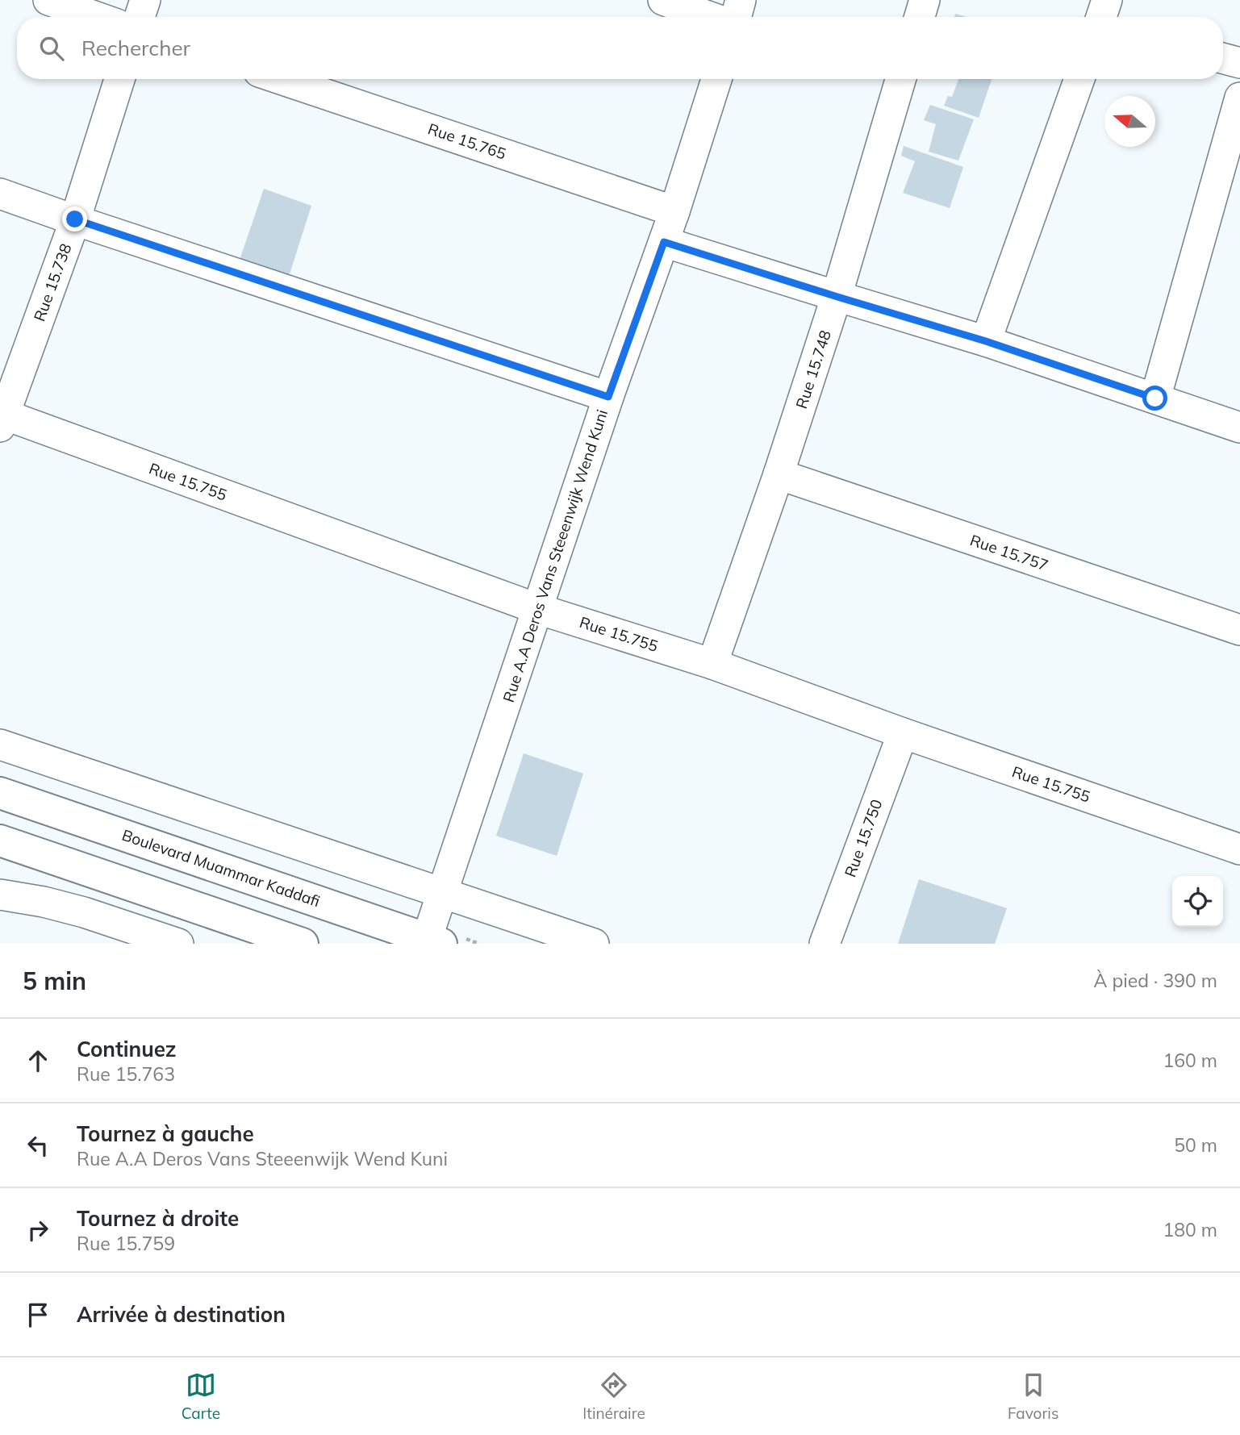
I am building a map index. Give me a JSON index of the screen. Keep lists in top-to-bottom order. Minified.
{"streets":{"main road":["Boulevard Muammar Kaddafi"],"street":["Rue 15.765","Rue 15.738","Rue 15.748","Rue 15.755","Rue 15.757","Rue A.A Deros Vans Steeenwijk Wend Kuni","Rue 15.750"]},"crossings":[["Rue 15.765","Rue A.A Deros Vans Steeenwijk Wend Kuni"],["Rue 15.738","Rue 15.755"],["Rue 15.748","Rue 15.755"],["Rue 15.748","Rue 15.757"],["Rue 15.755","Rue A.A Deros Vans Steeenwijk Wend Kuni"],["Rue 15.755","Rue 15.750"],["Rue A.A Deros Vans Steeenwijk Wend Kuni","Boulevard Muammar Kaddafi"]],"north":"left","page":{"search":"Rechercher","heading":["5 min","À pied · 390 m"],"list":[["Continuez","Rue 15.763","160 m"],["Tournez à gauche","Rue A.A Deros Vans Steeenwijk Wend Kuni","50 m"],["Tournez à droite","Rue 15.759","180 m"],"Arrivée à destination"],"nav":["Carte","Itinéraire","Favoris"]}}
